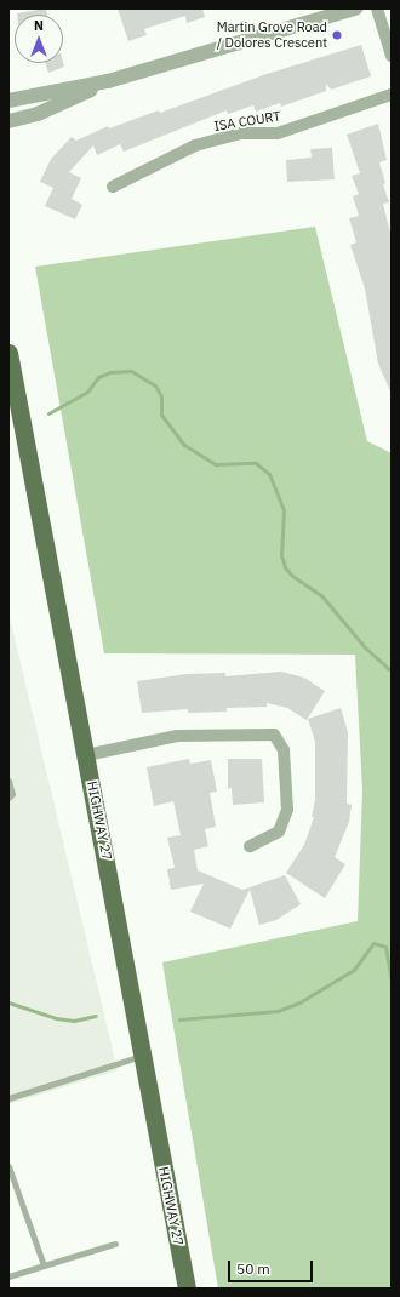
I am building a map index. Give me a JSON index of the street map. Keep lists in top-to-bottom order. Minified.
{"streets":{"main road":["HIGHWAY 27"],"street":["ISA COURT"]},"places":["Martin Grove Road / Dolores Crescent"],"scale_bar":"50 m","north":"top"}
